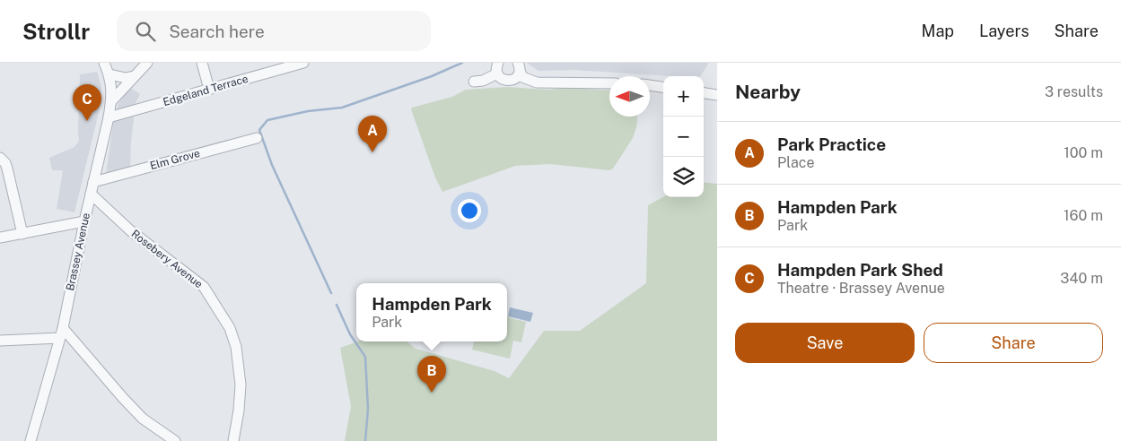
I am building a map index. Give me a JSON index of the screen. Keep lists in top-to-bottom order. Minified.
{"streets":{"street":["Edgeland Terrace","Elm Grove","Brassey Avenue","Rosebery Avenue"]},"crossings":[["Edgeland Terrace","Brassey Avenue"],["Elm Grove","Brassey Avenue"],["Brassey Avenue","Rosebery Avenue"]],"north":"left","page":{"header":"Strollr","search":"Search here","nav":["Map","Layers","Share"],"heading":["Nearby","3 results"],"map_buttons":["+","−"],"pins":["C","A","B"],"list":[{"mark":"A","name":"Park Practice","note":"Place","value":"100 m"},{"mark":"B","name":"Hampden Park","note":"Park","value":"160 m"},{"mark":"C","name":"Hampden Park Shed","note":"Theatre · Brassey Avenue","value":"340 m"}],"popup":["Hampden Park","Park"],"buttons":["Save","Share"]}}
